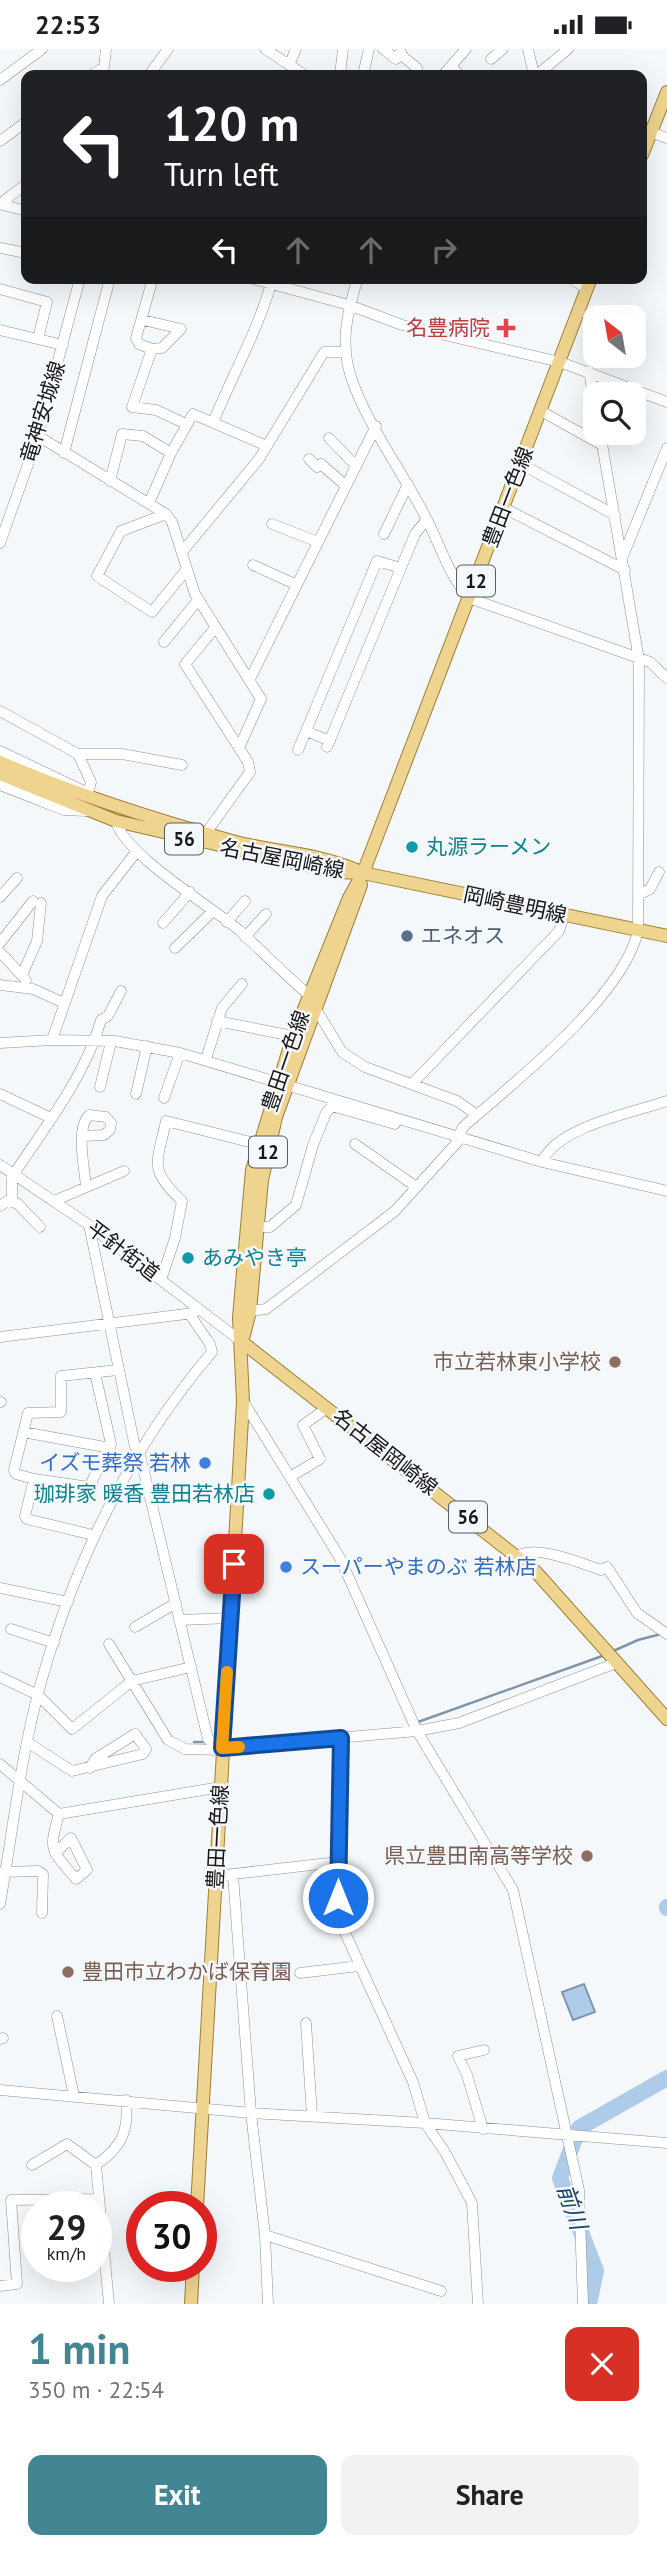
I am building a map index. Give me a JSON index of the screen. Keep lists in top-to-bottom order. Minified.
{"streets":{"main road":["豊田一色線","12","56","名古屋岡崎線","岡崎豊明線"],"street":["竜神安城線","平針街道"]},"crossings":[["豊田一色線","名古屋岡崎線"],["豊田一色線","岡崎豊明線"],["豊田一色線","平針街道"],["名古屋岡崎線","岡崎豊明線"],["名古屋岡崎線","平針街道"]],"water":["前川"],"places":{"health":["名豊病院"],"other":["丸源ラーメン","エネオス","あみやき亭","市立若林東小学校","イズモ葬祭 若林","珈琲家 暖香 豊田若林店","スーパーやまのぶ 若林店","県立豊田南高等学校","豊田市立わかば保育園"]},"north":"top left","page":{"status":"22:53","turn":["120 m","Turn left"],"speed":"29 km/h","limit":"30","heading":["1 min","350 m · 22:54"],"buttons":["Exit","Share"]}}
